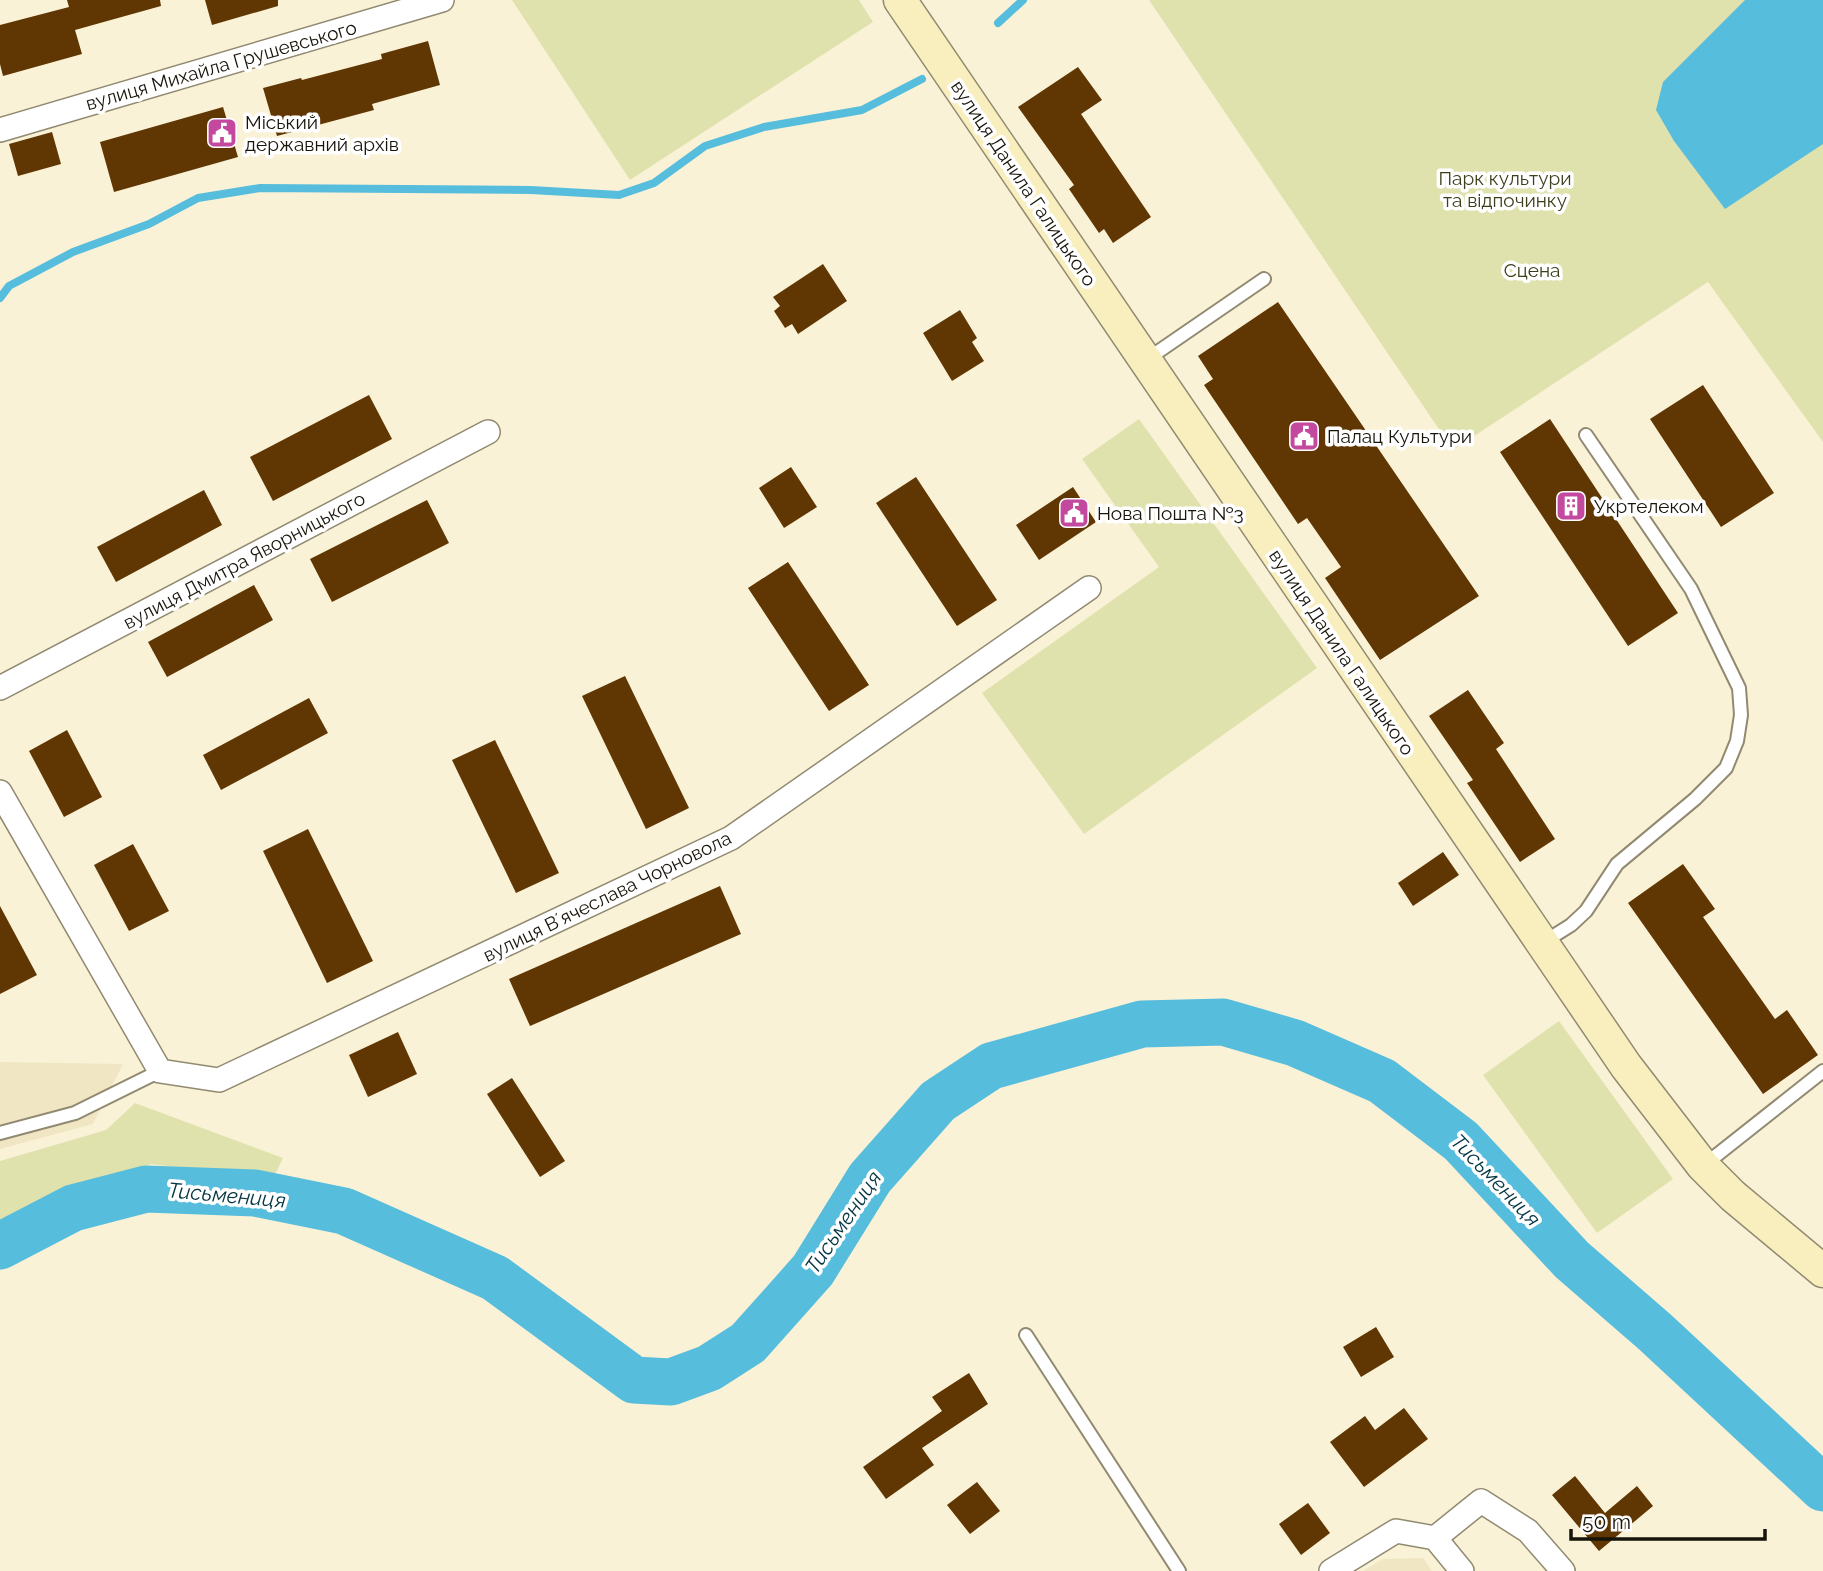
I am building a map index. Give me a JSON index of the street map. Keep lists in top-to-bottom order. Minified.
{"streets":{"main road":["вулиця Данила Галицького"],"street":["вулиця Михайла Грушевського","вулиця Дмитра Яворницького","вулиця Вʼячеслава Чорновола"]},"water":["Тисьмениця"],"parks":["Парк культури та відпочинку","Сцена"],"places":{"public building":["Міський державний архів","Палац Культури","Нова Пошта №3"],"building":["Укртелеком"]},"scale_bar":"50 m"}
